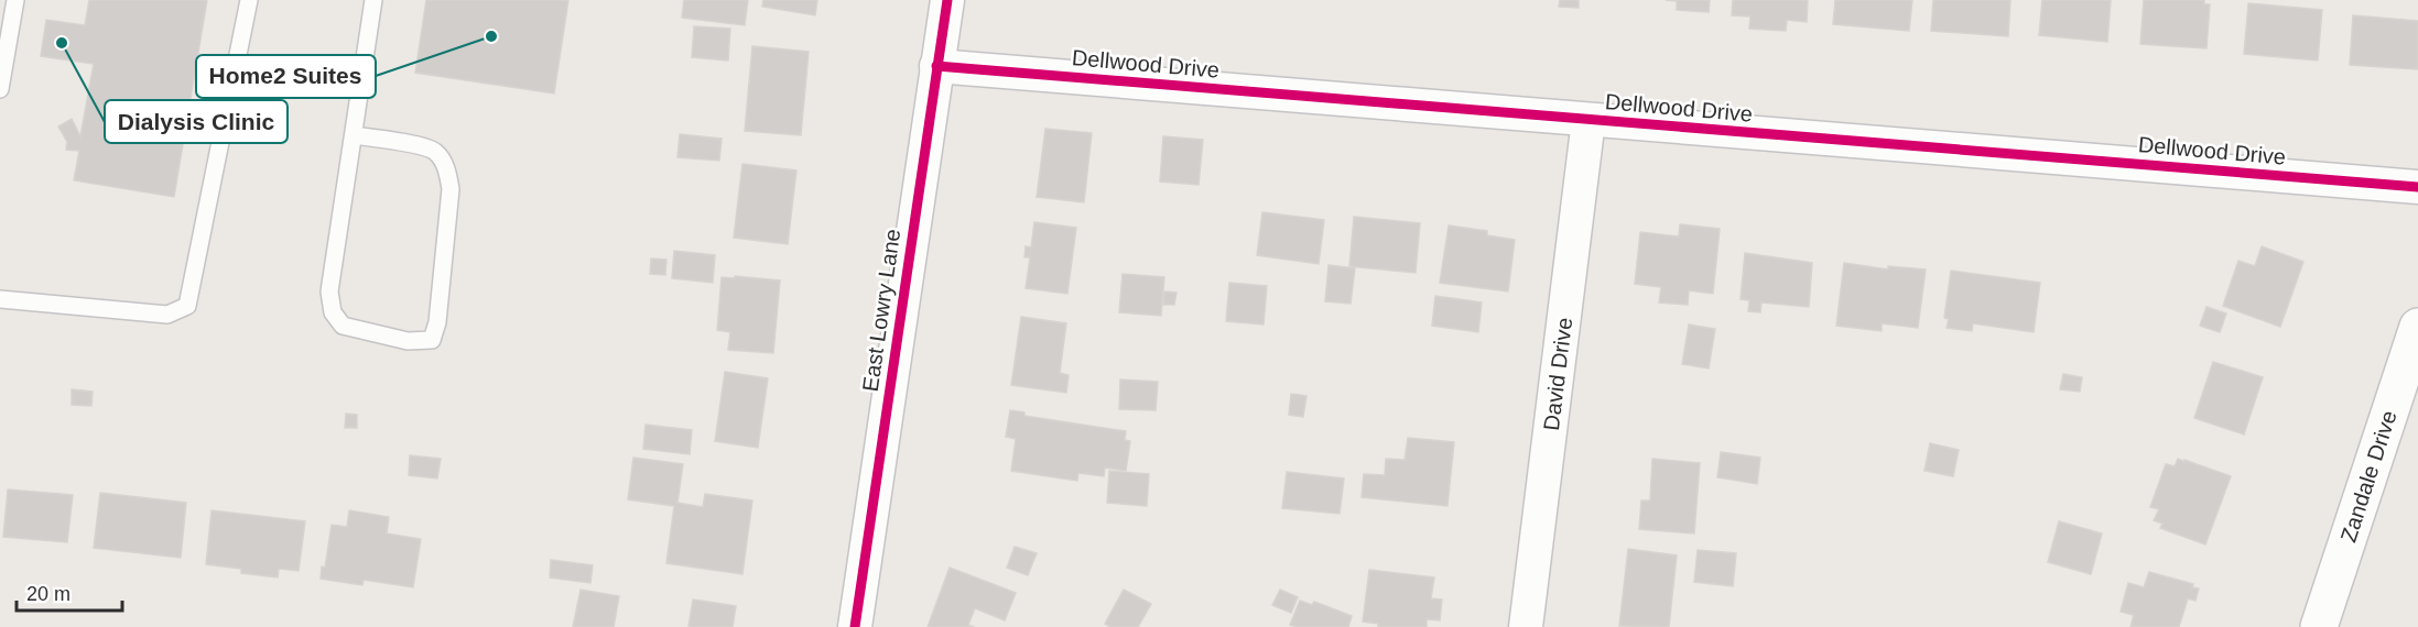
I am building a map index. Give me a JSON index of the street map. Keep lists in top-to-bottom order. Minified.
{"streets":{"street":["Dellwood Drive","East Lowry Lane","David Drive","Zandale Drive"]},"crossings":[["Dellwood Drive","East Lowry Lane"],["Dellwood Drive","David Drive"]],"places":["Home2 Suites","Dialysis Clinic"],"scale_bar":"20 m"}
